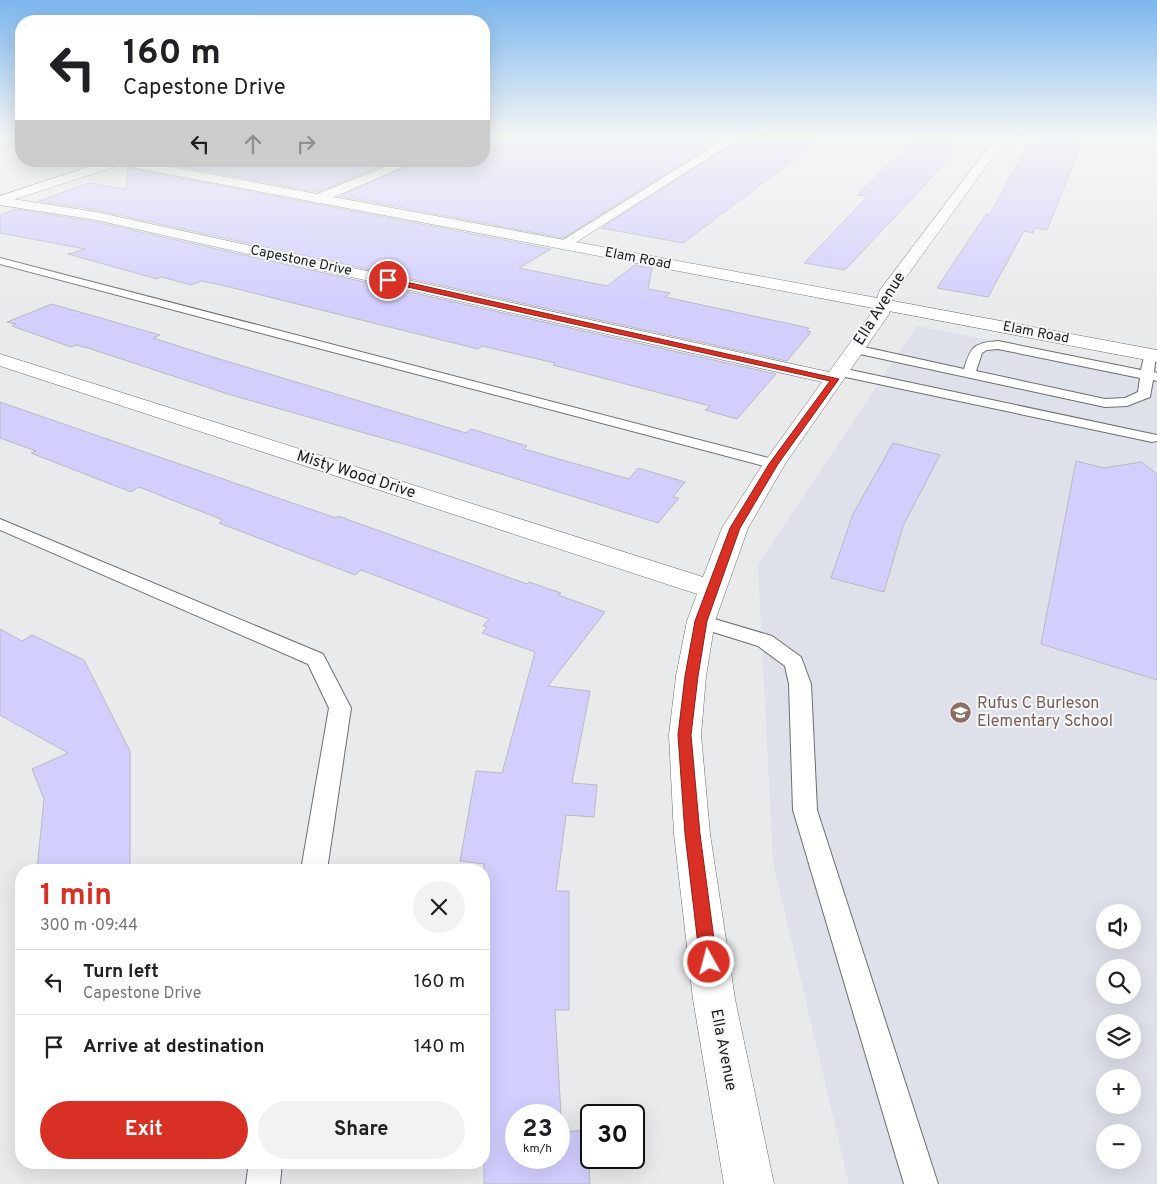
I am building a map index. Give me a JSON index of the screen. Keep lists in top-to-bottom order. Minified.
{"streets":{"street":["Elam Road","Capestone Drive","Ella Avenue","Misty Wood Drive"]},"crossings":[["Elam Road","Ella Avenue"],["Capestone Drive","Ella Avenue"],["Ella Avenue","Misty Wood Drive"]],"places":{"school or university":["Rufus C Burleson Elementary School"]},"page":{"turn":["160 m","Capestone Drive"],"heading":["1 min","300 m · 09:44"],"map_buttons":["+","−"],"list":[{"name":"Turn left","note":"Capestone Drive","value":"160 m"},{"name":"Arrive at destination","value":"140 m"}],"buttons":["Exit","Share"],"speed":"23 km/h","limit":"30"}}
